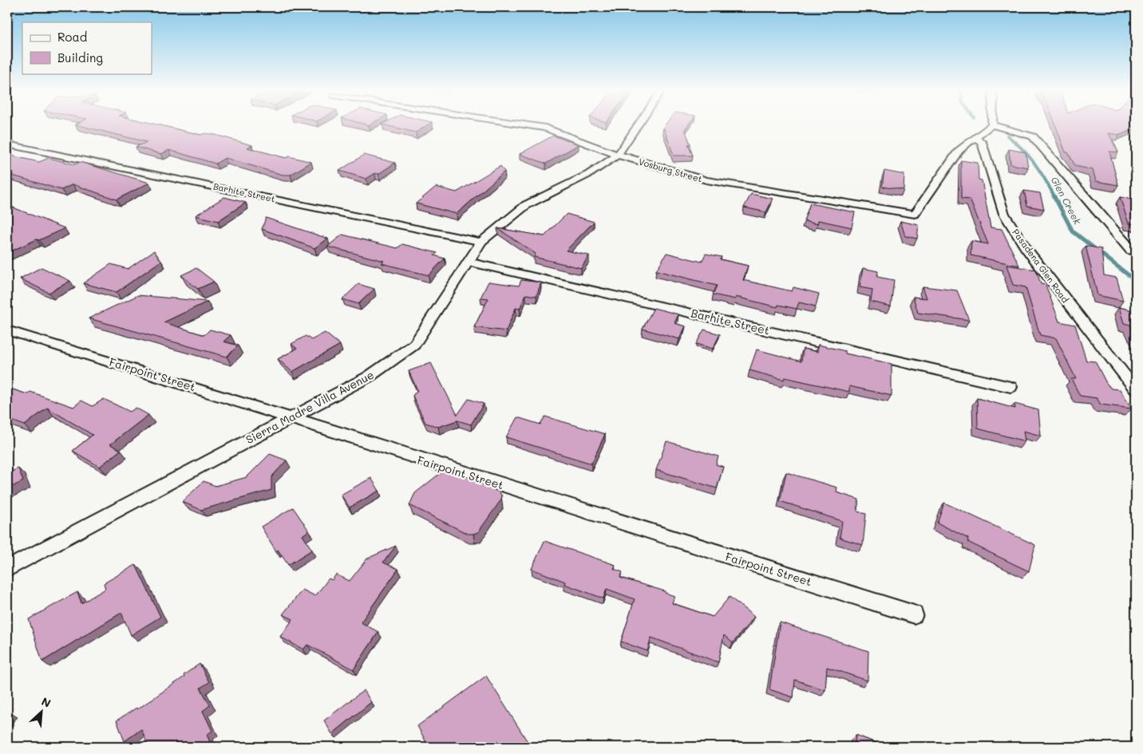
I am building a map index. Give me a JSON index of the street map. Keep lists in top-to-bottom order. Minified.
{"streets":{"street":["Vosburg Street","Barhite Street","Pasadena Glen Road","Fairpoint Street","Sierra Madre Villa Avenue"]},"crossings":[["Vosburg Street","Pasadena Glen Road"],["Vosburg Street","Sierra Madre Villa Avenue"],["Barhite Street","Sierra Madre Villa Avenue"],["Fairpoint Street","Sierra Madre Villa Avenue"]],"water":["Glen Creek"],"legend":["Road","Building"],"north":"top right"}
